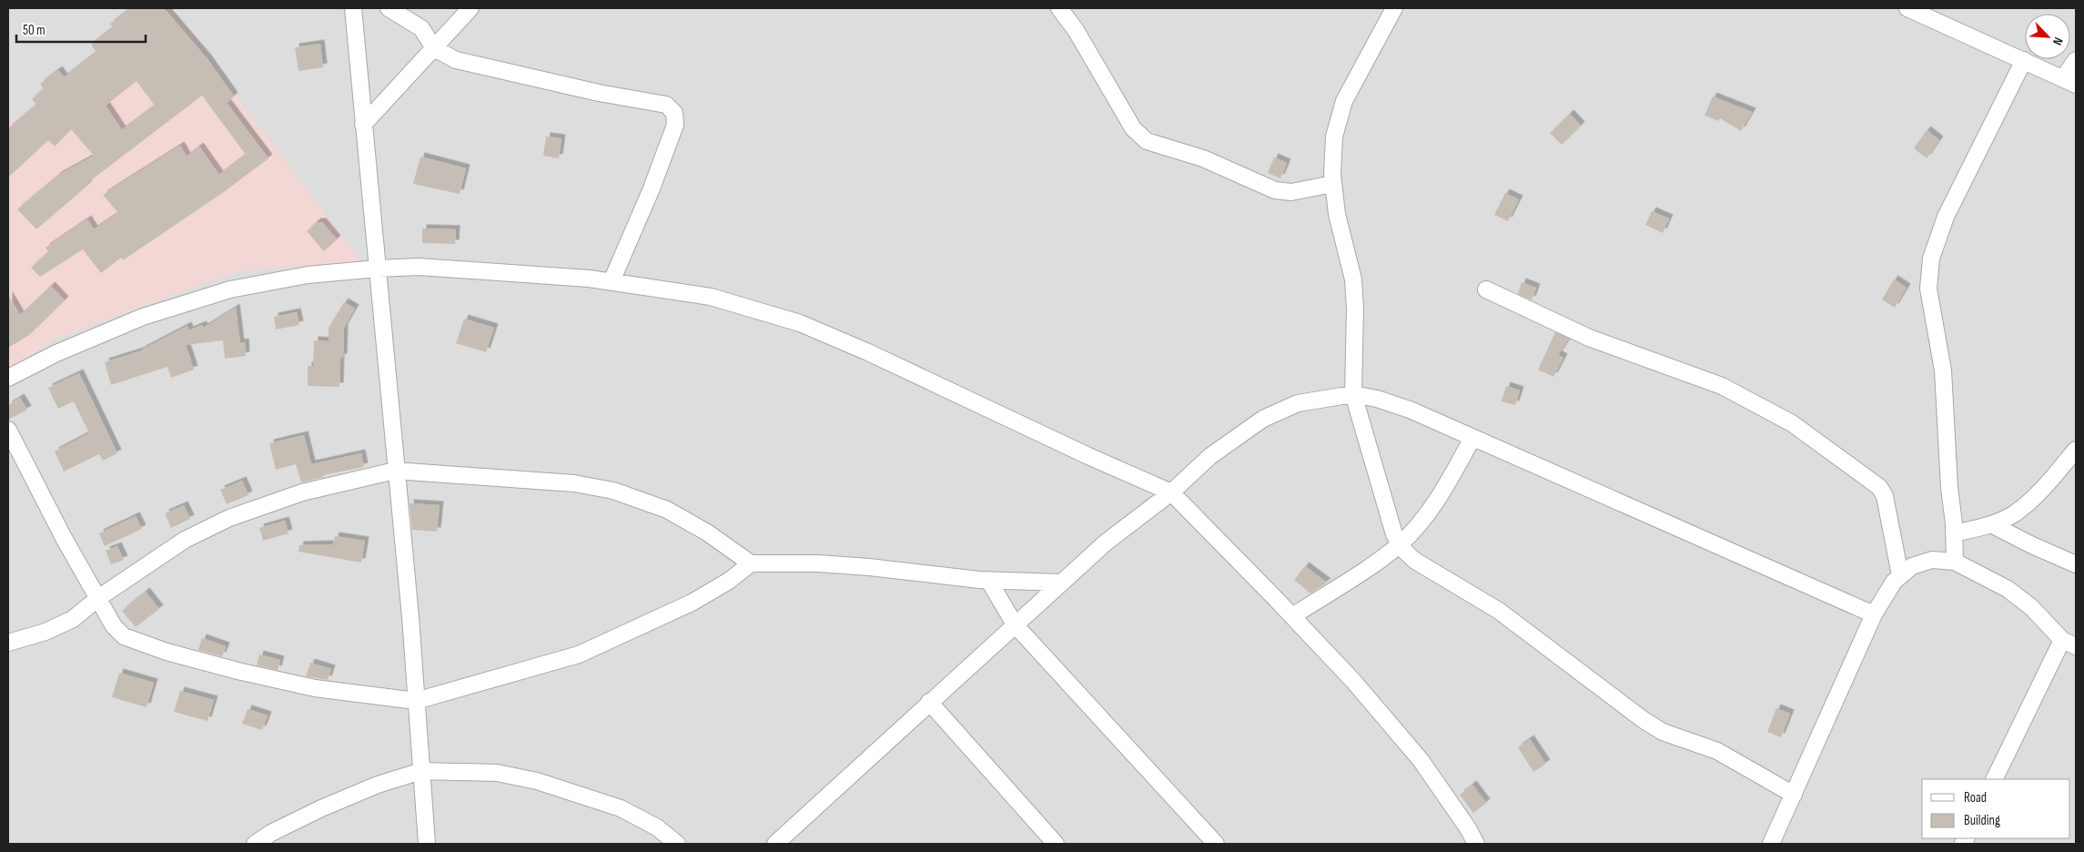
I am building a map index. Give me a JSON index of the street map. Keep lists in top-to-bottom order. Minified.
{"legend":["Road","Building"],"scale_bar":"50 m","north":"bottom right"}
